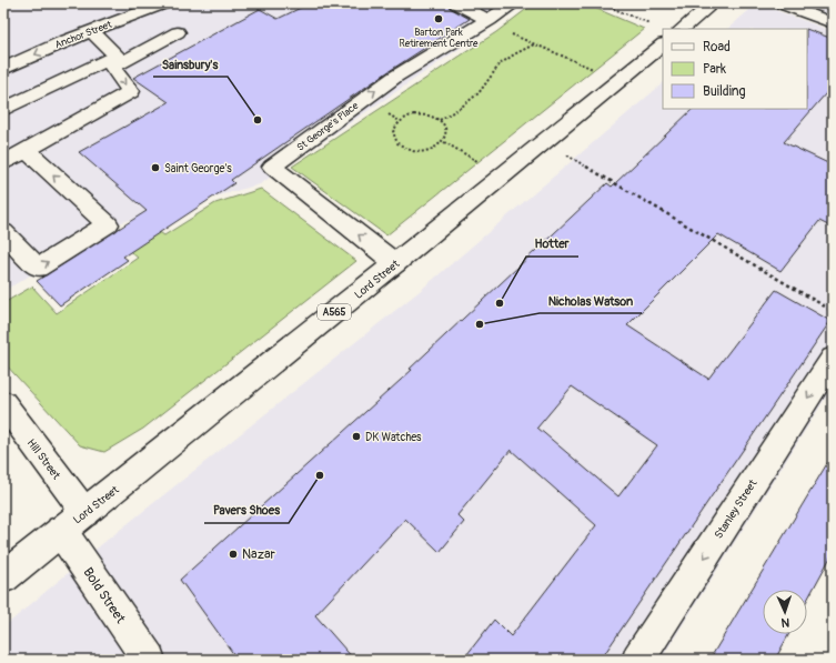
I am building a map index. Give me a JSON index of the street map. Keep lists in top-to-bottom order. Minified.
{"streets":{"main road":["Anchor Street","St George's Place","Lord Street","A565","Hill Street","Stanley Street","Bold Street"]},"crossings":[["St George's Place","Lord Street"],["Lord Street","Hill Street"],["Lord Street","Bold Street"],["Hill Street","Bold Street"]],"one_way":["Stanley Street"],"places":["Barton Park Retirement Centre","Sainsbury's","Saint George's","Hotter","Nicholas Watson","DK Watches","Pavers Shoes","Nazar"],"legend":["Road","Park","Building"],"north":"bottom"}
